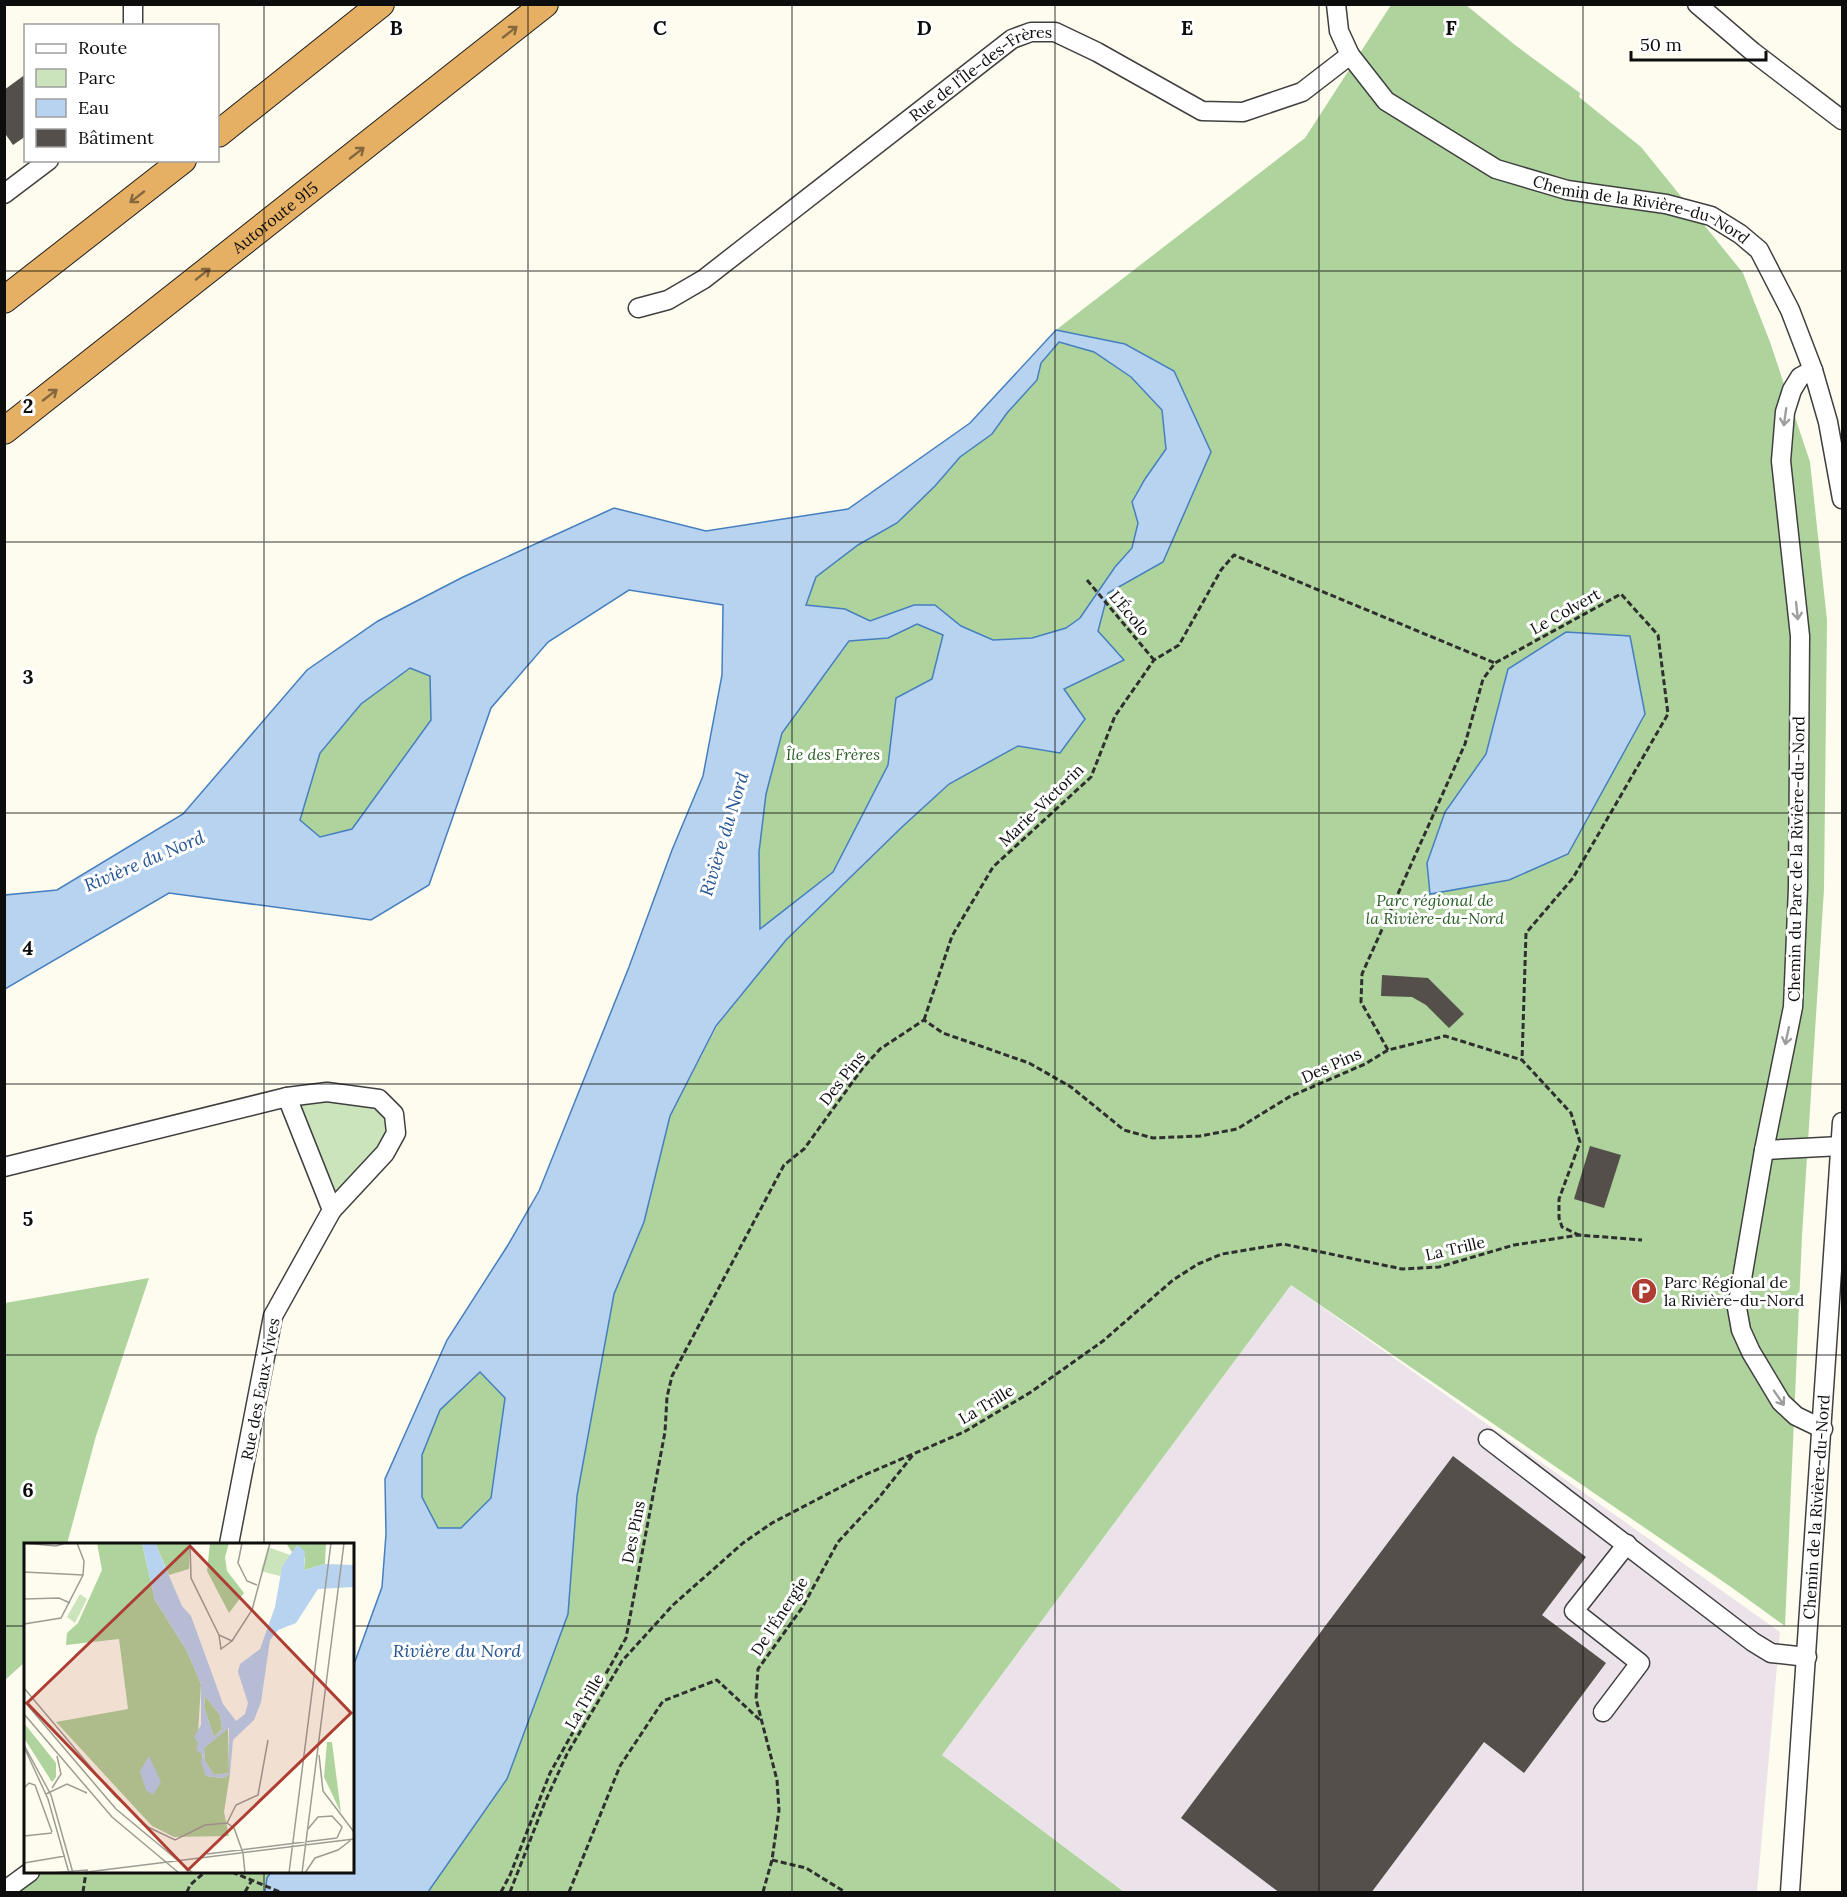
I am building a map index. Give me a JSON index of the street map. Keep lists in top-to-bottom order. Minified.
{"streets":{"highway":["Autoroute 915"],"street":["Rue de l'Île-des-Frères","Chemin de la Rivière-du-Nord","Chemin du Parc de la Rivière-du-Nord","Rue des Eaux-Vives"],"path":["Le Colvert","L'Écolo","Marie-Victorin","Des Pins","La Trille","De l'Énergie"]},"crossings":[["Rue de l'Île-des-Frères","Chemin de la Rivière-du-Nord"],["Chemin de la Rivière-du-Nord","Chemin du Parc de la Rivière-du-Nord"],["Le Colvert","Marie-Victorin"],["Le Colvert","Des Pins"],["L'Écolo","Marie-Victorin"],["Marie-Victorin","Des Pins"],["Des Pins","La Trille"],["La Trille","De l'Énergie"]],"one_way":["Chemin du Parc de la Rivière-du-Nord"],"water":["Rivière du Nord"],"parks":["Île des Frères","Parc régional de la Rivière-du-Nord"],"places":{"parking":["Parc Régional de la Rivière-du-Nord"]},"legend":["Route","Parc","Eau","Bâtiment"],"scale_bar":"50 m","grid":{"columns":["B","C","D","E","F"],"rows":["2","3","4","5","6"]}}
